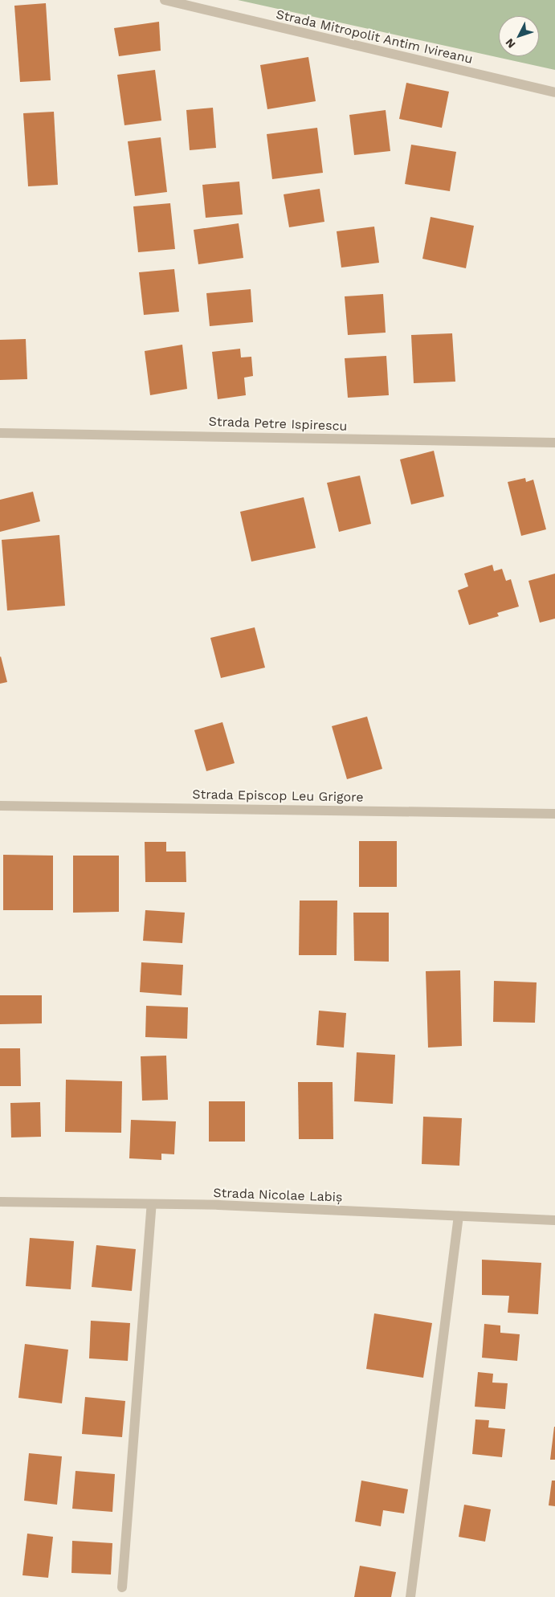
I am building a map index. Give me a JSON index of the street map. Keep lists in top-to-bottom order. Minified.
{"streets":{"street":["Strada Mitropolit Antim Ivireanu","Strada Petre Ispirescu","Strada Episcop Leu Grigore","Strada Nicolae Labiș"]},"north":"bottom left"}
